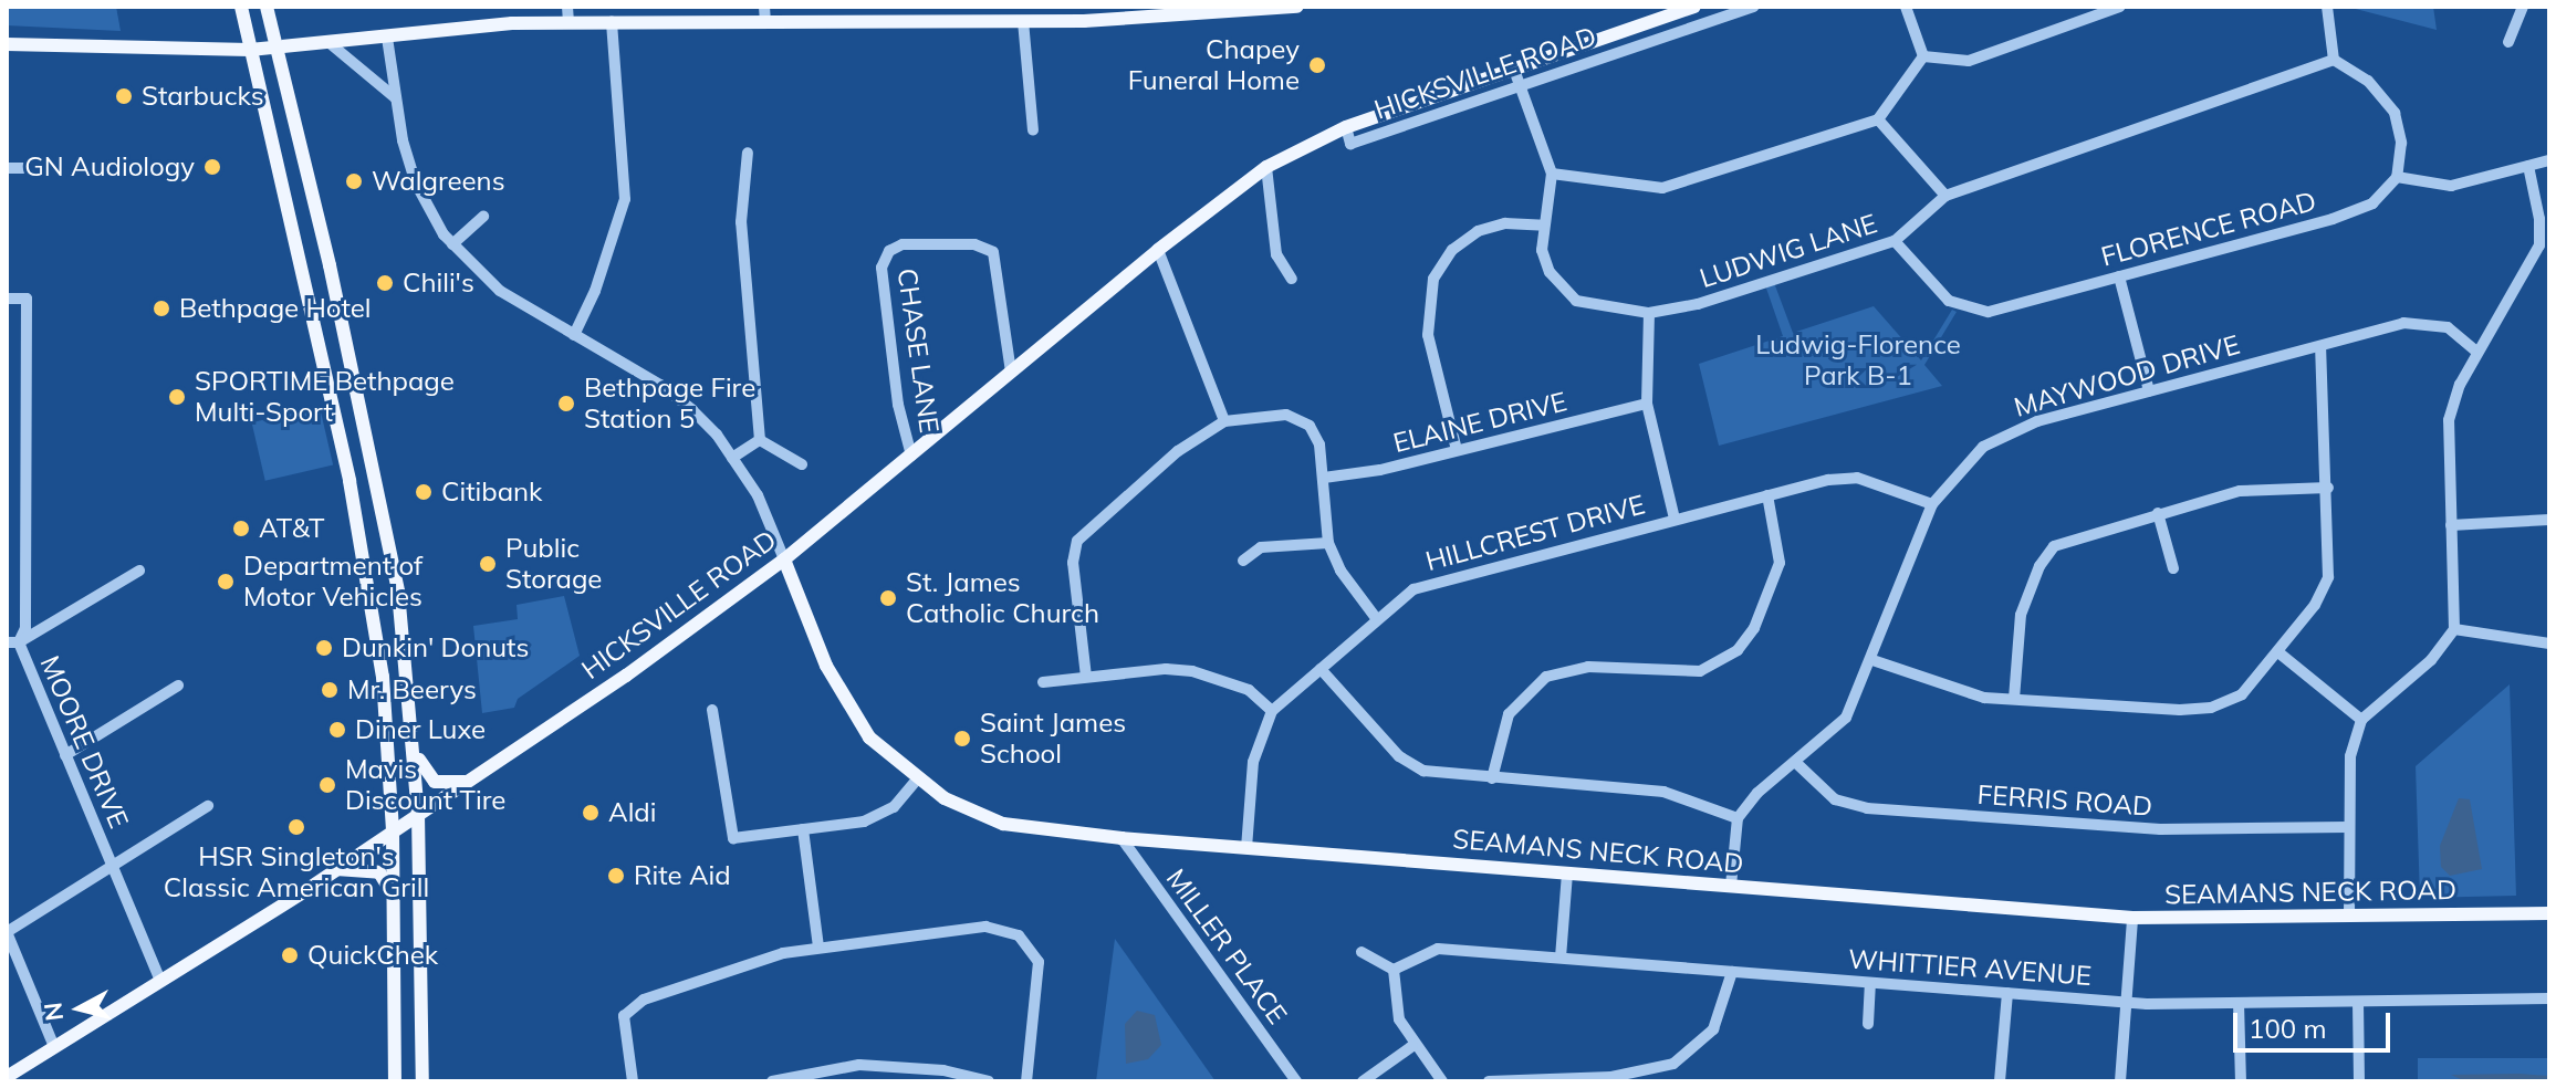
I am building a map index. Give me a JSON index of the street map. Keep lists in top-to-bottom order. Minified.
{"streets":{"main road":["HICKSVILLE ROAD","SEAMANS NECK ROAD"],"street":["FLORENCE ROAD","LUDWIG LANE","CHASE LANE","MAYWOOD DRIVE","ELAINE DRIVE","HILLCREST DRIVE","MOORE DRIVE","FERRIS ROAD","MILLER PLACE","WHITTIER AVENUE"]},"crossings":[["HICKSVILLE ROAD","LUDWIG LANE"],["HICKSVILLE ROAD","CHASE LANE"],["HICKSVILLE ROAD","MOORE DRIVE"],["HICKSVILLE ROAD","SEAMANS NECK ROAD"],["FLORENCE ROAD","LUDWIG LANE"],["MAYWOOD DRIVE","HILLCREST DRIVE"],["MAYWOOD DRIVE","FERRIS ROAD"],["HILLCREST DRIVE","SEAMANS NECK ROAD"],["SEAMANS NECK ROAD","MILLER PLACE"]],"parks":["Ludwig-Florence Park B-1"],"places":["Chapey Funeral Home","Starbucks","GN Audiology","Walgreens","Chili's","Bethpage Hotel","SPORTIME Bethpage Multi-Sport","Bethpage Fire Station 5","Citibank","AT&T","Public Storage","Department of Motor Vehicles","St. James Catholic Church","Dunkin' Donuts","Mr. Beerys","Diner Luxe","Saint James School","Mavis Discount Tire","Aldi","HSR Singleton's Classic American Grill","Rite Aid","QuickChek"],"scale_bar":"100 m","north":"left"}
